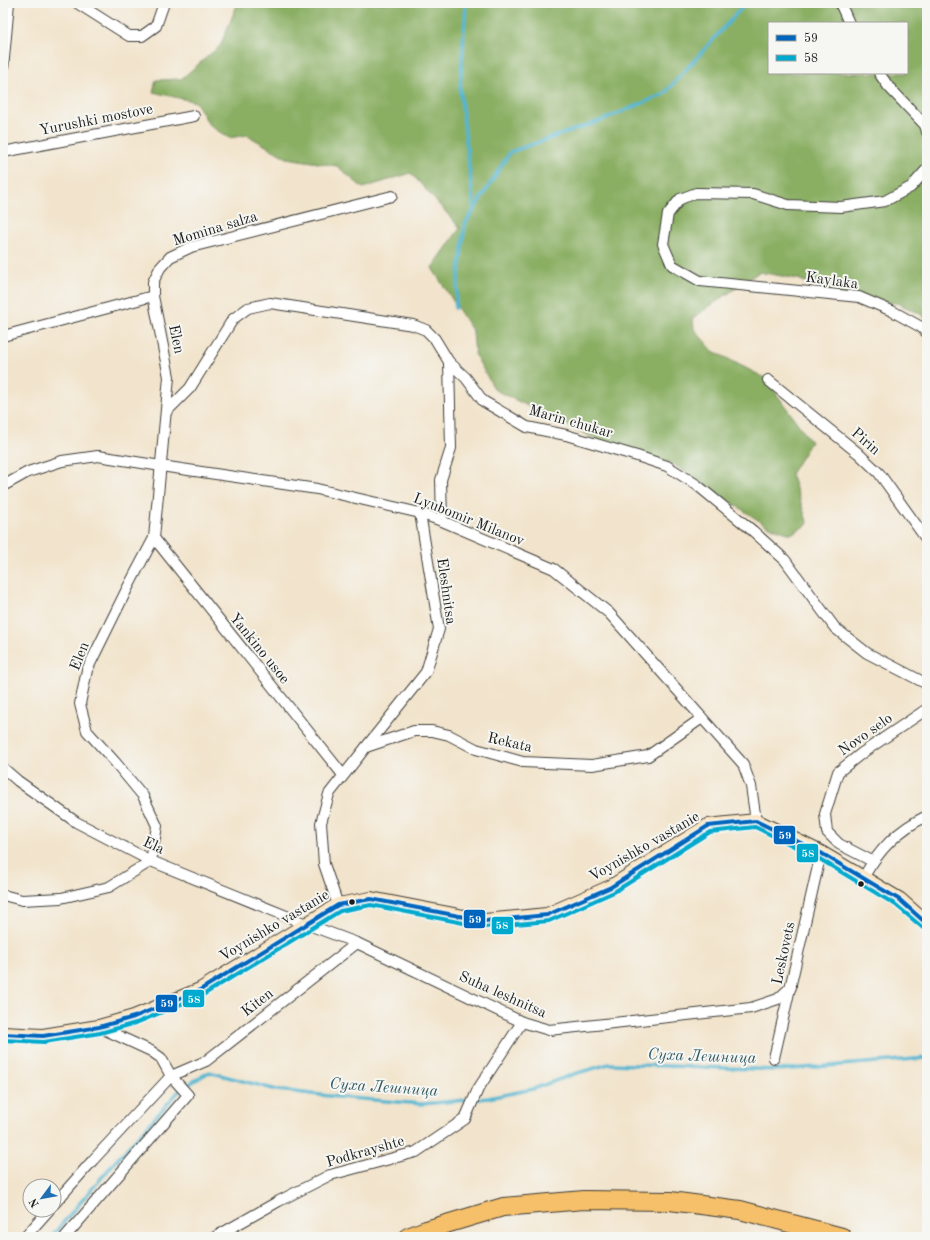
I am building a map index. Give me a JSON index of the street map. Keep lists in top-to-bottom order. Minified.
{"streets":{"street":["Yurushki mostove","Momina salza","Kaylaka","Elen","Marin chukar","Pirin","Lyubomir Milanov","Eleshnitsa","Yankino usoe","Novo selo","Rekata","Ela","Voynishko vastanie","Leskovets","Suha leshnitsa","Kiten","Podkrayshte"]},"crossings":[["Momina salza","Elen"],["Elen","Marin chukar"],["Elen","Lyubomir Milanov"],["Elen","Yankino usoe"],["Elen","Ela"],["Lyubomir Milanov","Eleshnitsa"],["Lyubomir Milanov","Rekata"],["Lyubomir Milanov","Voynishko vastanie"],["Eleshnitsa","Rekata"],["Ela","Voynishko vastanie"],["Ela","Suha leshnitsa"],["Voynishko vastanie","Suha leshnitsa"],["Leskovets","Suha leshnitsa"],["Suha leshnitsa","Kiten"],["Suha leshnitsa","Podkrayshte"]],"water":["Суха Лешница"],"lines":["transit line 59","transit line 58"],"legend":["59","58"],"north":"bottom left"}
